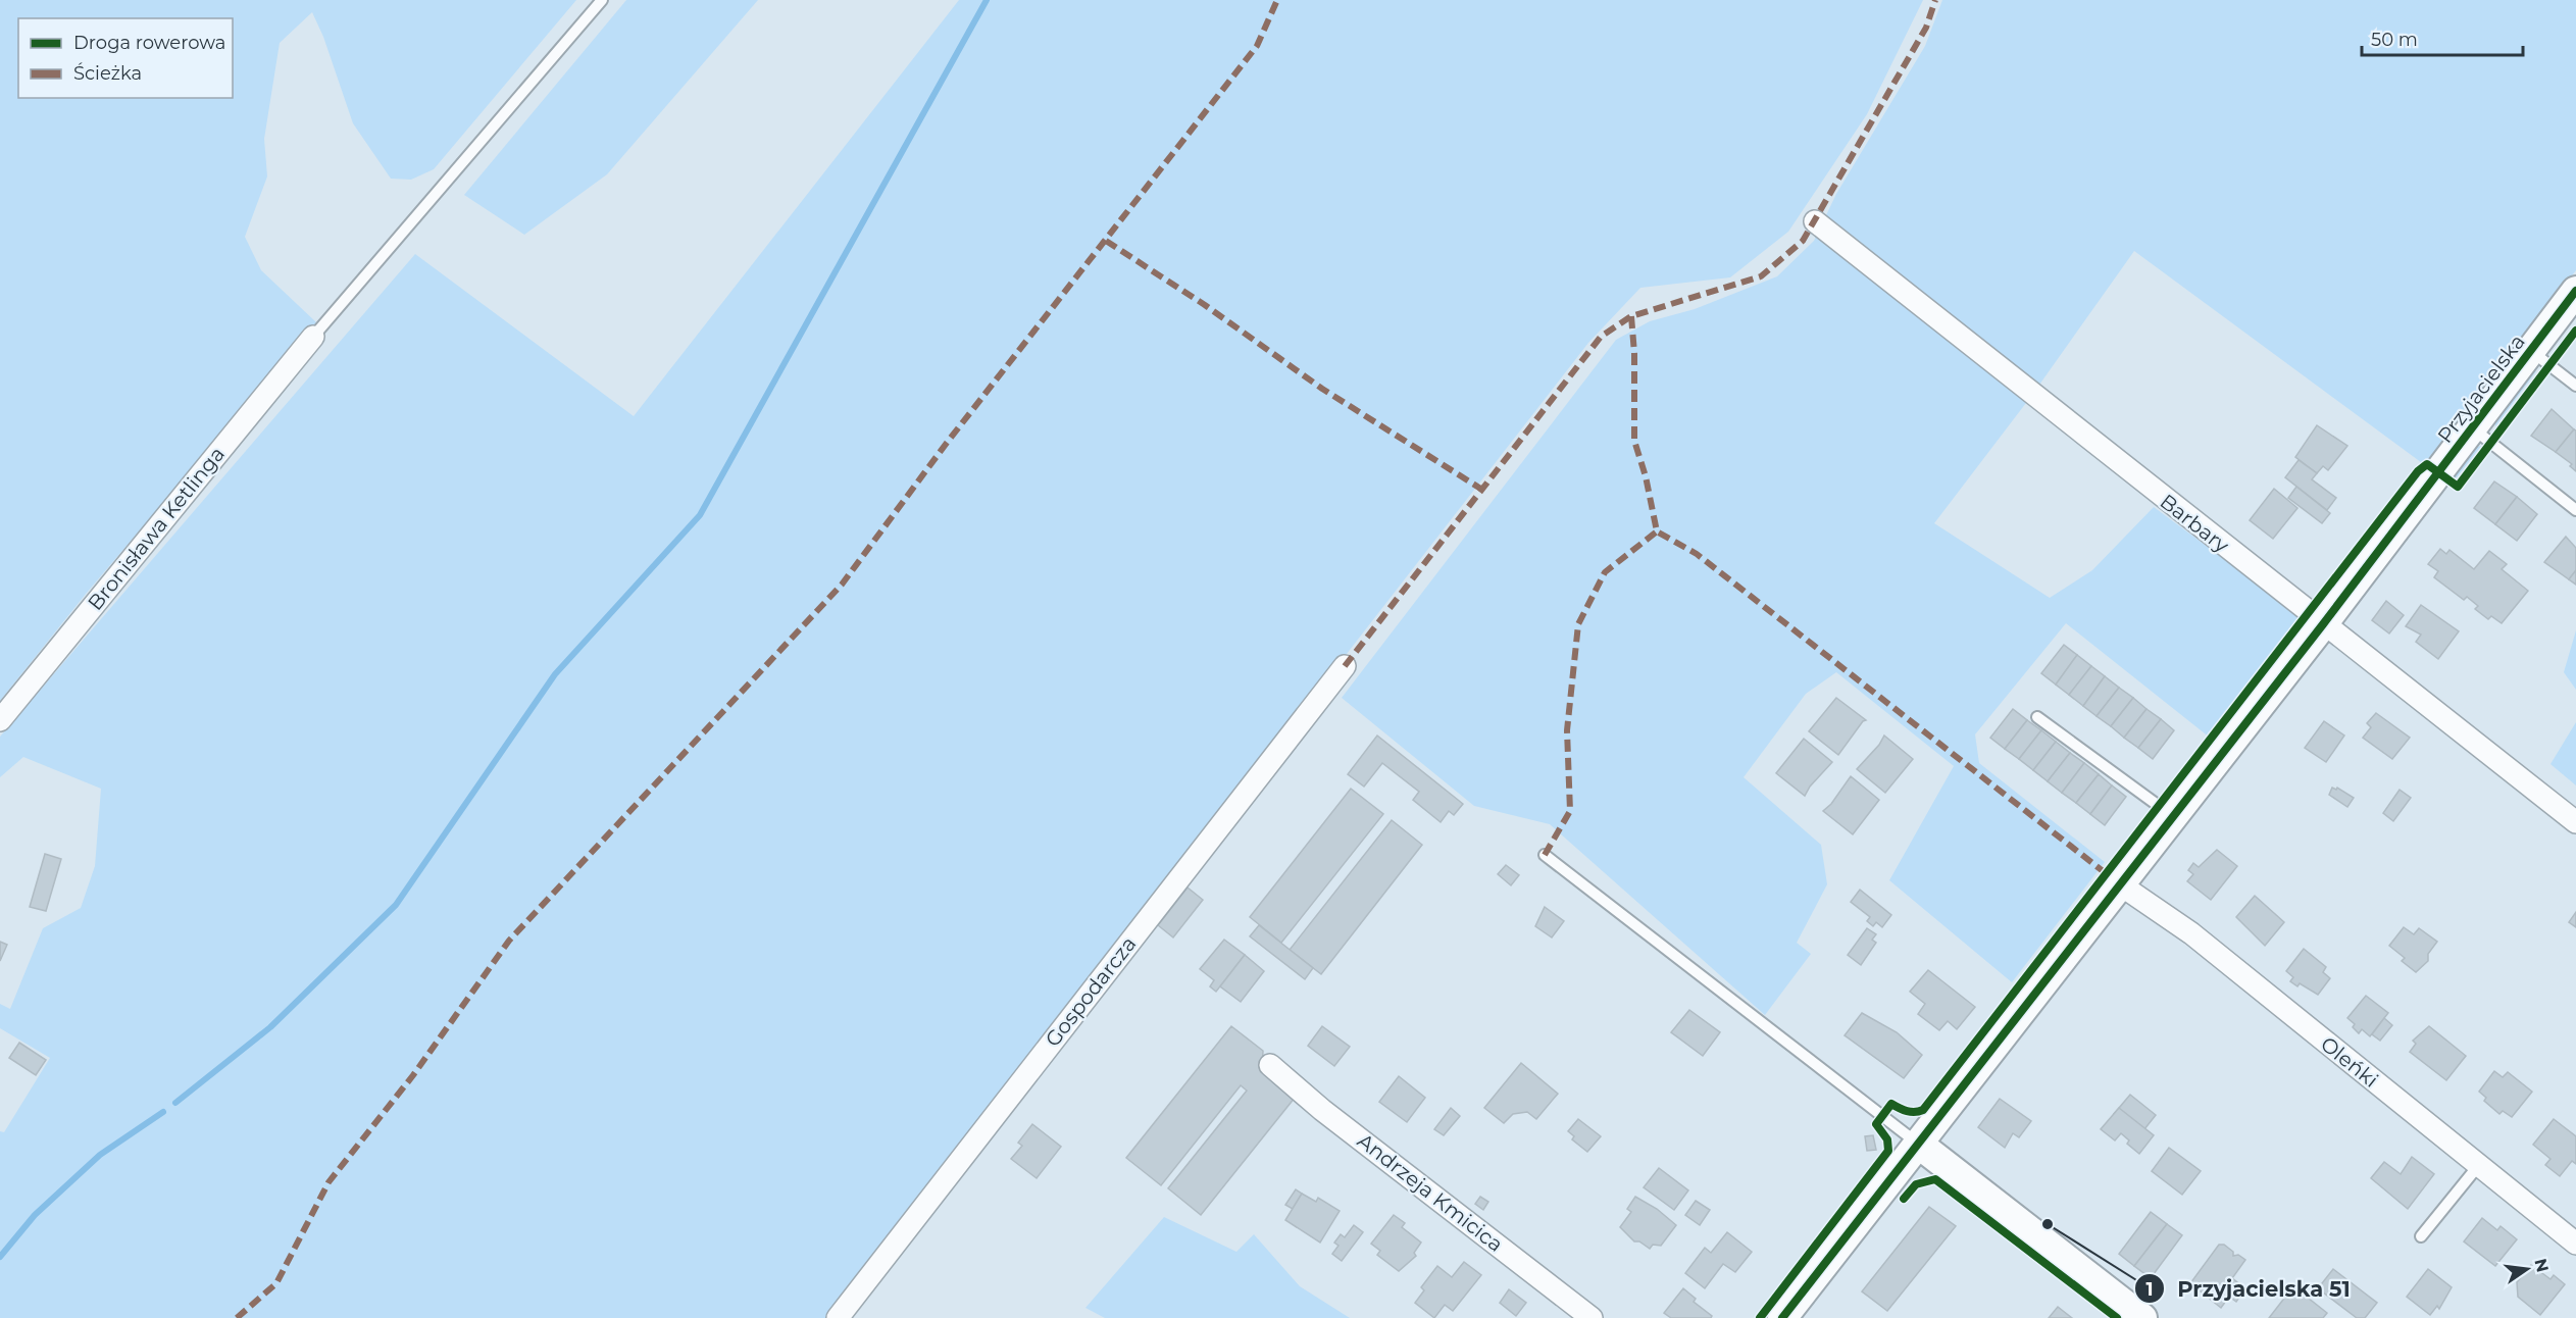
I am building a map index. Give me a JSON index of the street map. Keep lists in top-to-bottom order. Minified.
{"streets":{"street":["Przyjacielska","Barbary","Bronisława Ketlinga","Gospodarcza","Oleńki","Andrzeja Kmicica"]},"crossings":[["Przyjacielska","Barbary"],["Przyjacielska","Oleńki"]],"places":["Przyjacielska 51"],"legend":["Droga rowerowa","Ścieżka"],"scale_bar":"50 m","north":"right"}
